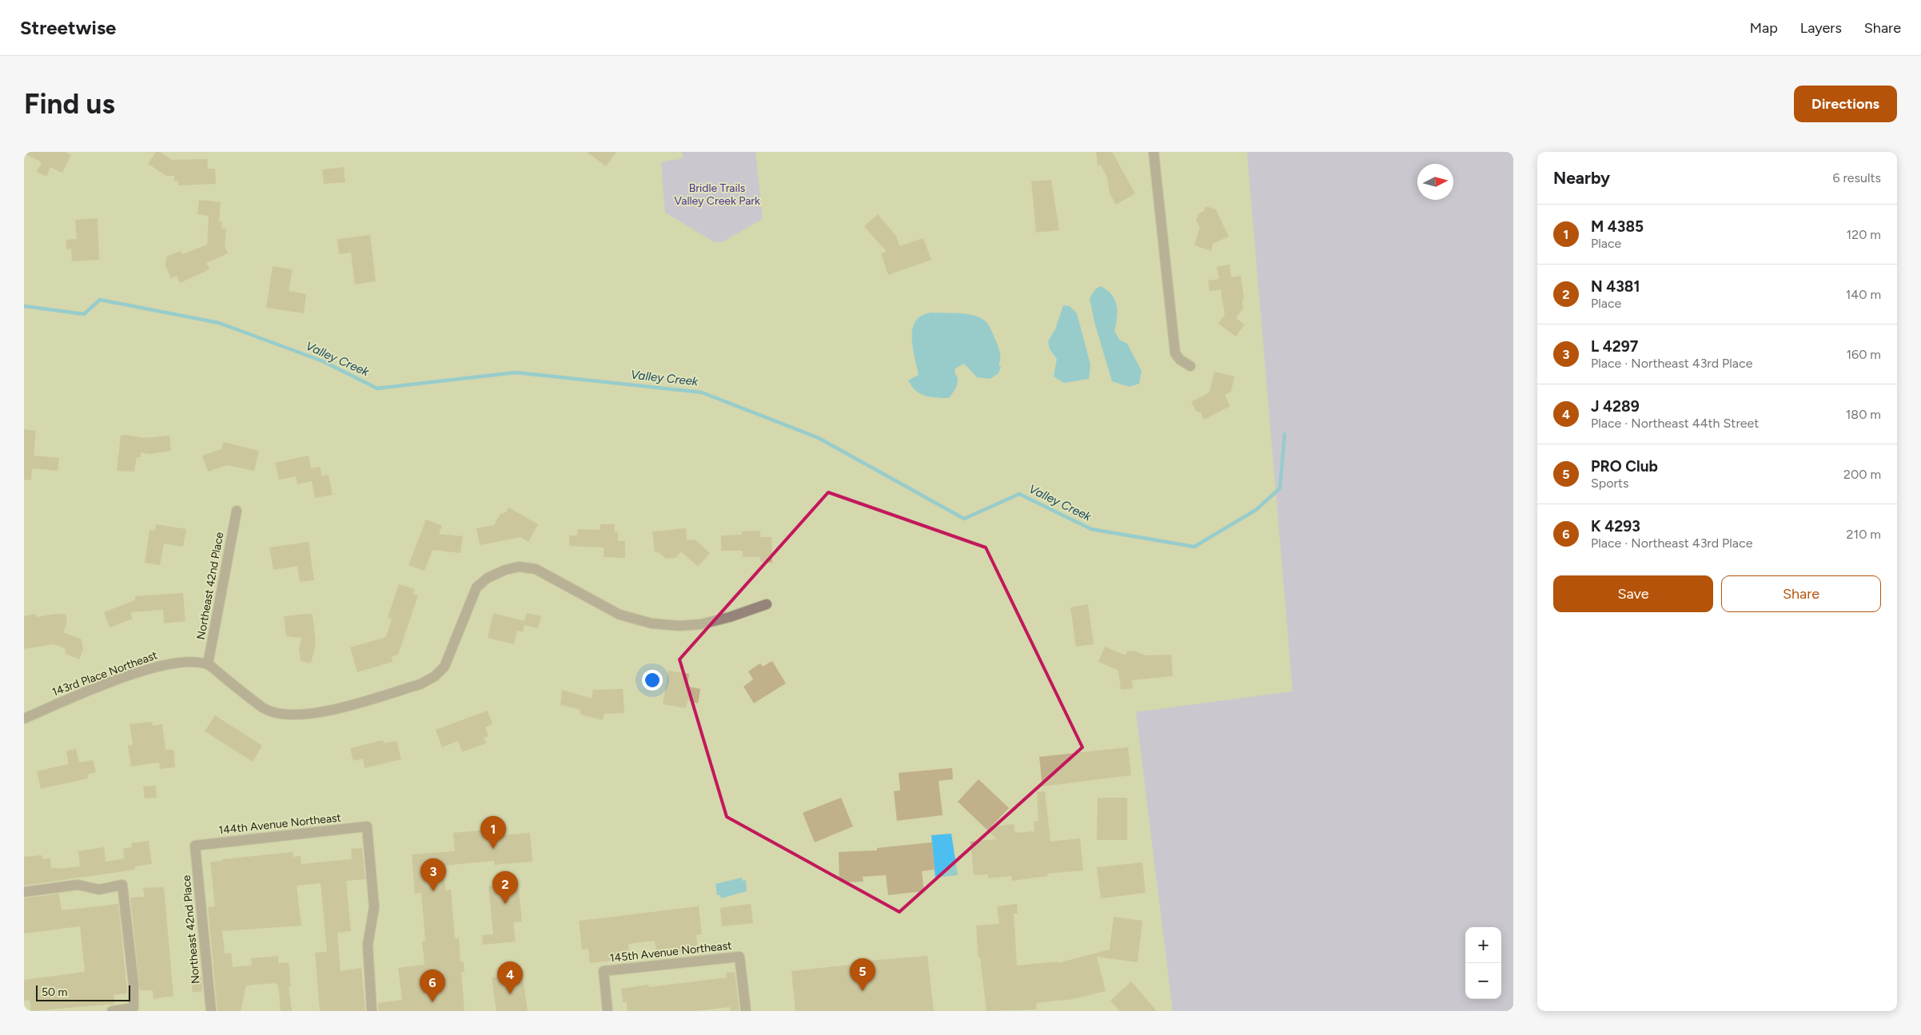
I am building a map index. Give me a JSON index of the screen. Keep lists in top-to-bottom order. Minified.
{"streets":{"street":["Northeast 42nd Place","143rd Place Northeast","144th Avenue Northeast","145th Avenue Northeast"]},"crossings":[["Northeast 42nd Place","143rd Place Northeast"],["Northeast 42nd Place","144th Avenue Northeast"]],"water":["Valley Creek"],"parks":["Bridle Trails Valley Creek Park"],"scale_bar":"50 m","north":"right","page":{"header":"Streetwise","nav":["Map","Layers","Share"],"buttons":["Directions",["Save","Share"]],"title":"Find us","heading":["Nearby","6 results"],"list":[{"mark":"1","name":"M 4385","note":"Place","value":"120 m"},{"mark":"2","name":"N 4381","note":"Place","value":"140 m"},{"mark":"3","name":"L 4297","note":"Place · Northeast 43rd Place","value":"160 m"},{"mark":"4","name":"J 4289","note":"Place · Northeast 44th Street","value":"180 m"},{"mark":"5","name":"PRO Club","note":"Sports","value":"200 m"},{"mark":"6","name":"K 4293","note":"Place · Northeast 43rd Place","value":"210 m"}],"pins":["1","3","2","5","4","6"],"map_buttons":["+","−"],"scale":"50 m"}}
